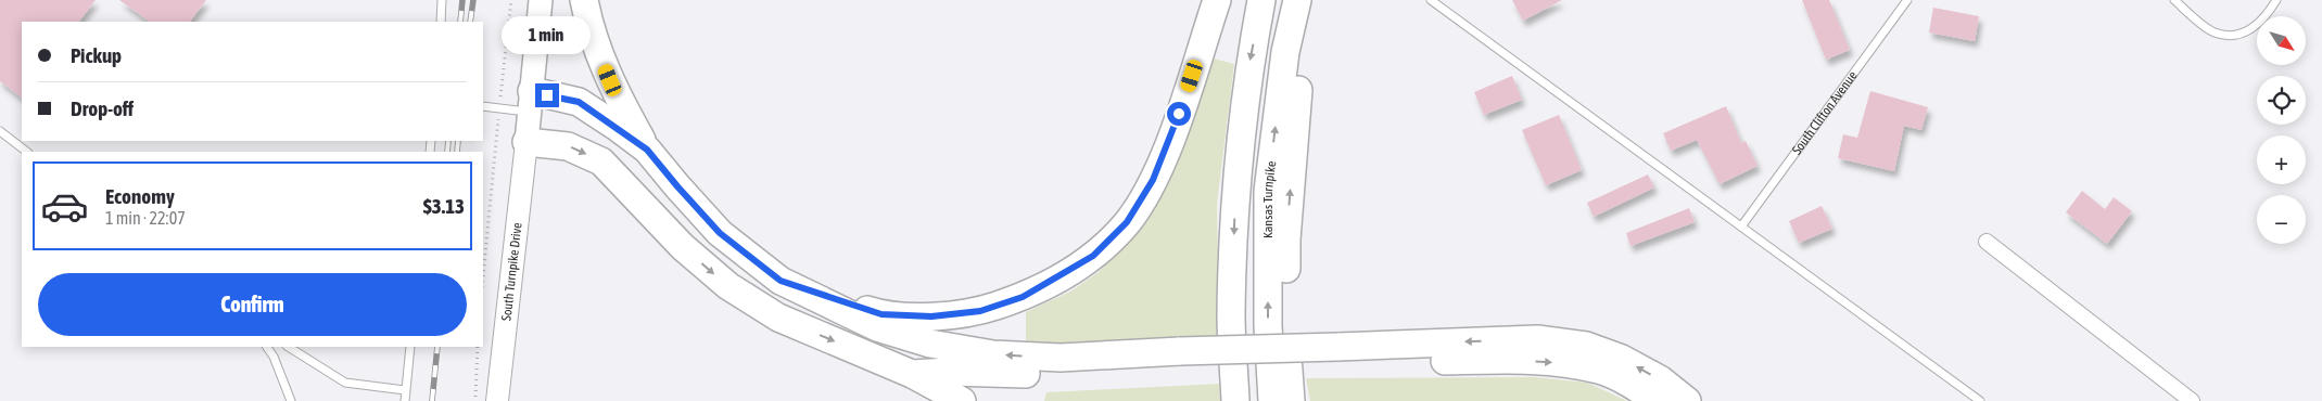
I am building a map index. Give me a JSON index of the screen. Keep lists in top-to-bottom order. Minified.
{"streets":{"highway":["Kansas Turnpike"],"street":["South Turnpike Drive"],"lane":["South Clifton Avenue"]},"north":"bottom right","page":{"map_buttons":["+","−"],"bubble":"1 min","banner":["Pickup","Drop-off"],"list":[{"name":"Economy","note":"1 min · 22:07","value":"$3.13"}],"buttons":"Confirm"}}
